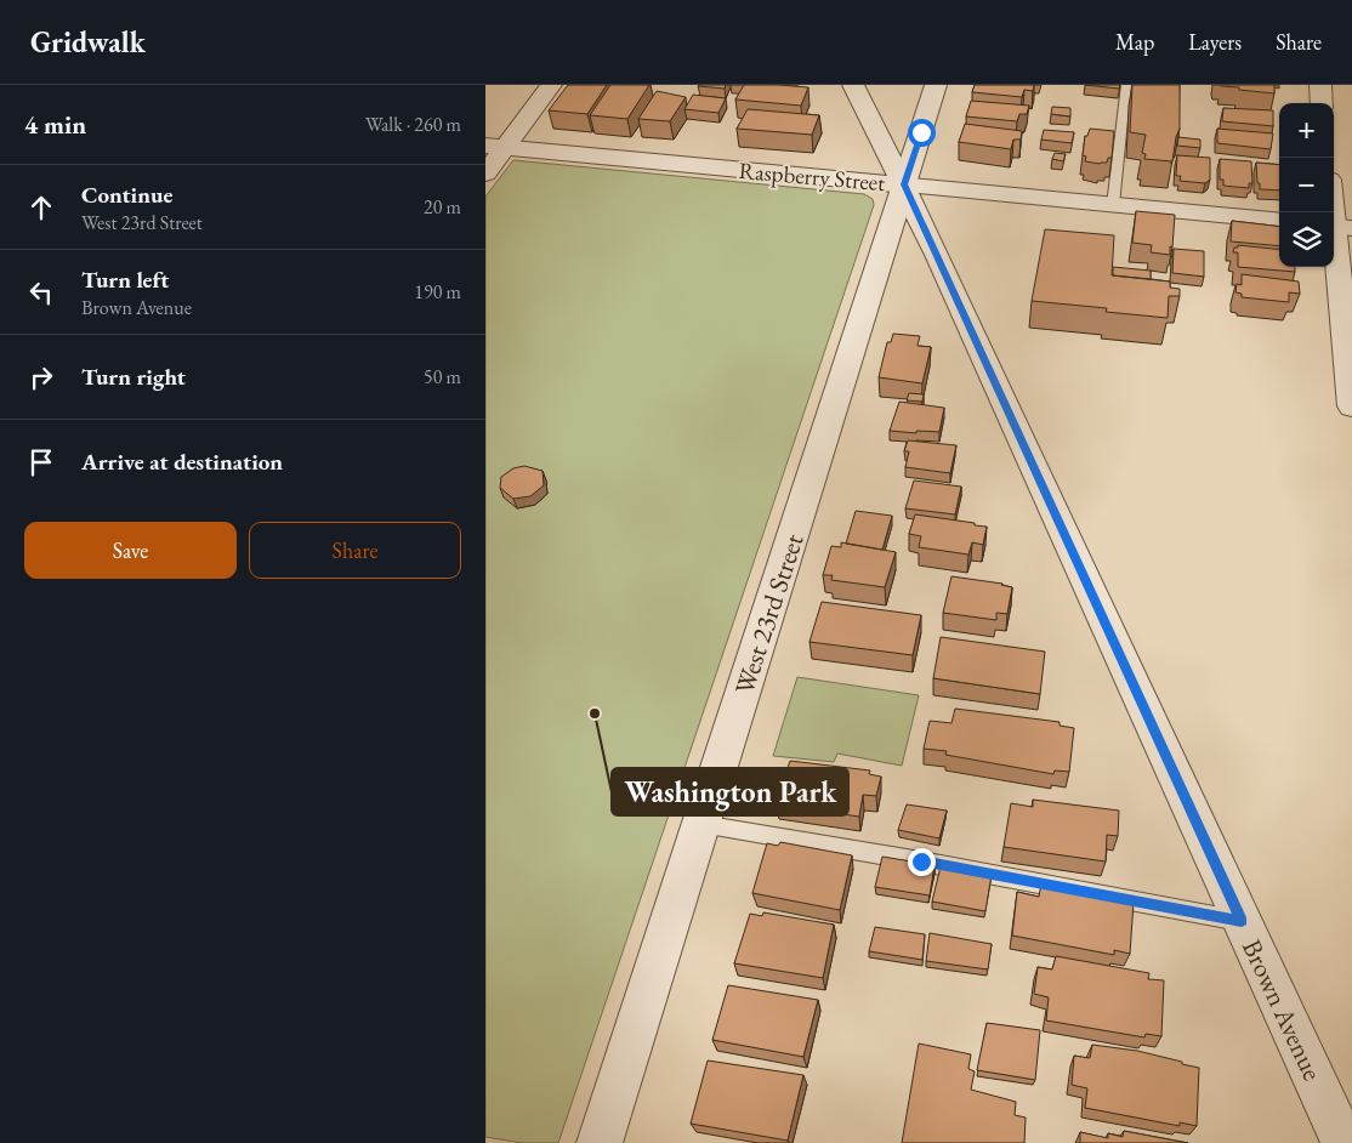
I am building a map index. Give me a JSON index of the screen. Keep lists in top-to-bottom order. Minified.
{"streets":{"street":["Raspberry Street","West 23rd Street","Brown Avenue"]},"crossings":[["Raspberry Street","West 23rd Street"],["Raspberry Street","Brown Avenue"],["West 23rd Street","Brown Avenue"]],"places":["Washington Park"],"page":{"header":"Gridwalk","nav":["Map","Layers","Share"],"heading":["4 min","Walk · 260 m"],"map_buttons":["+","−"],"list":[["Continue","West 23rd Street","20 m"],["Turn left","Brown Avenue","190 m"],["Turn right","50 m"],"Arrive at destination"],"buttons":["Save","Share"]}}
